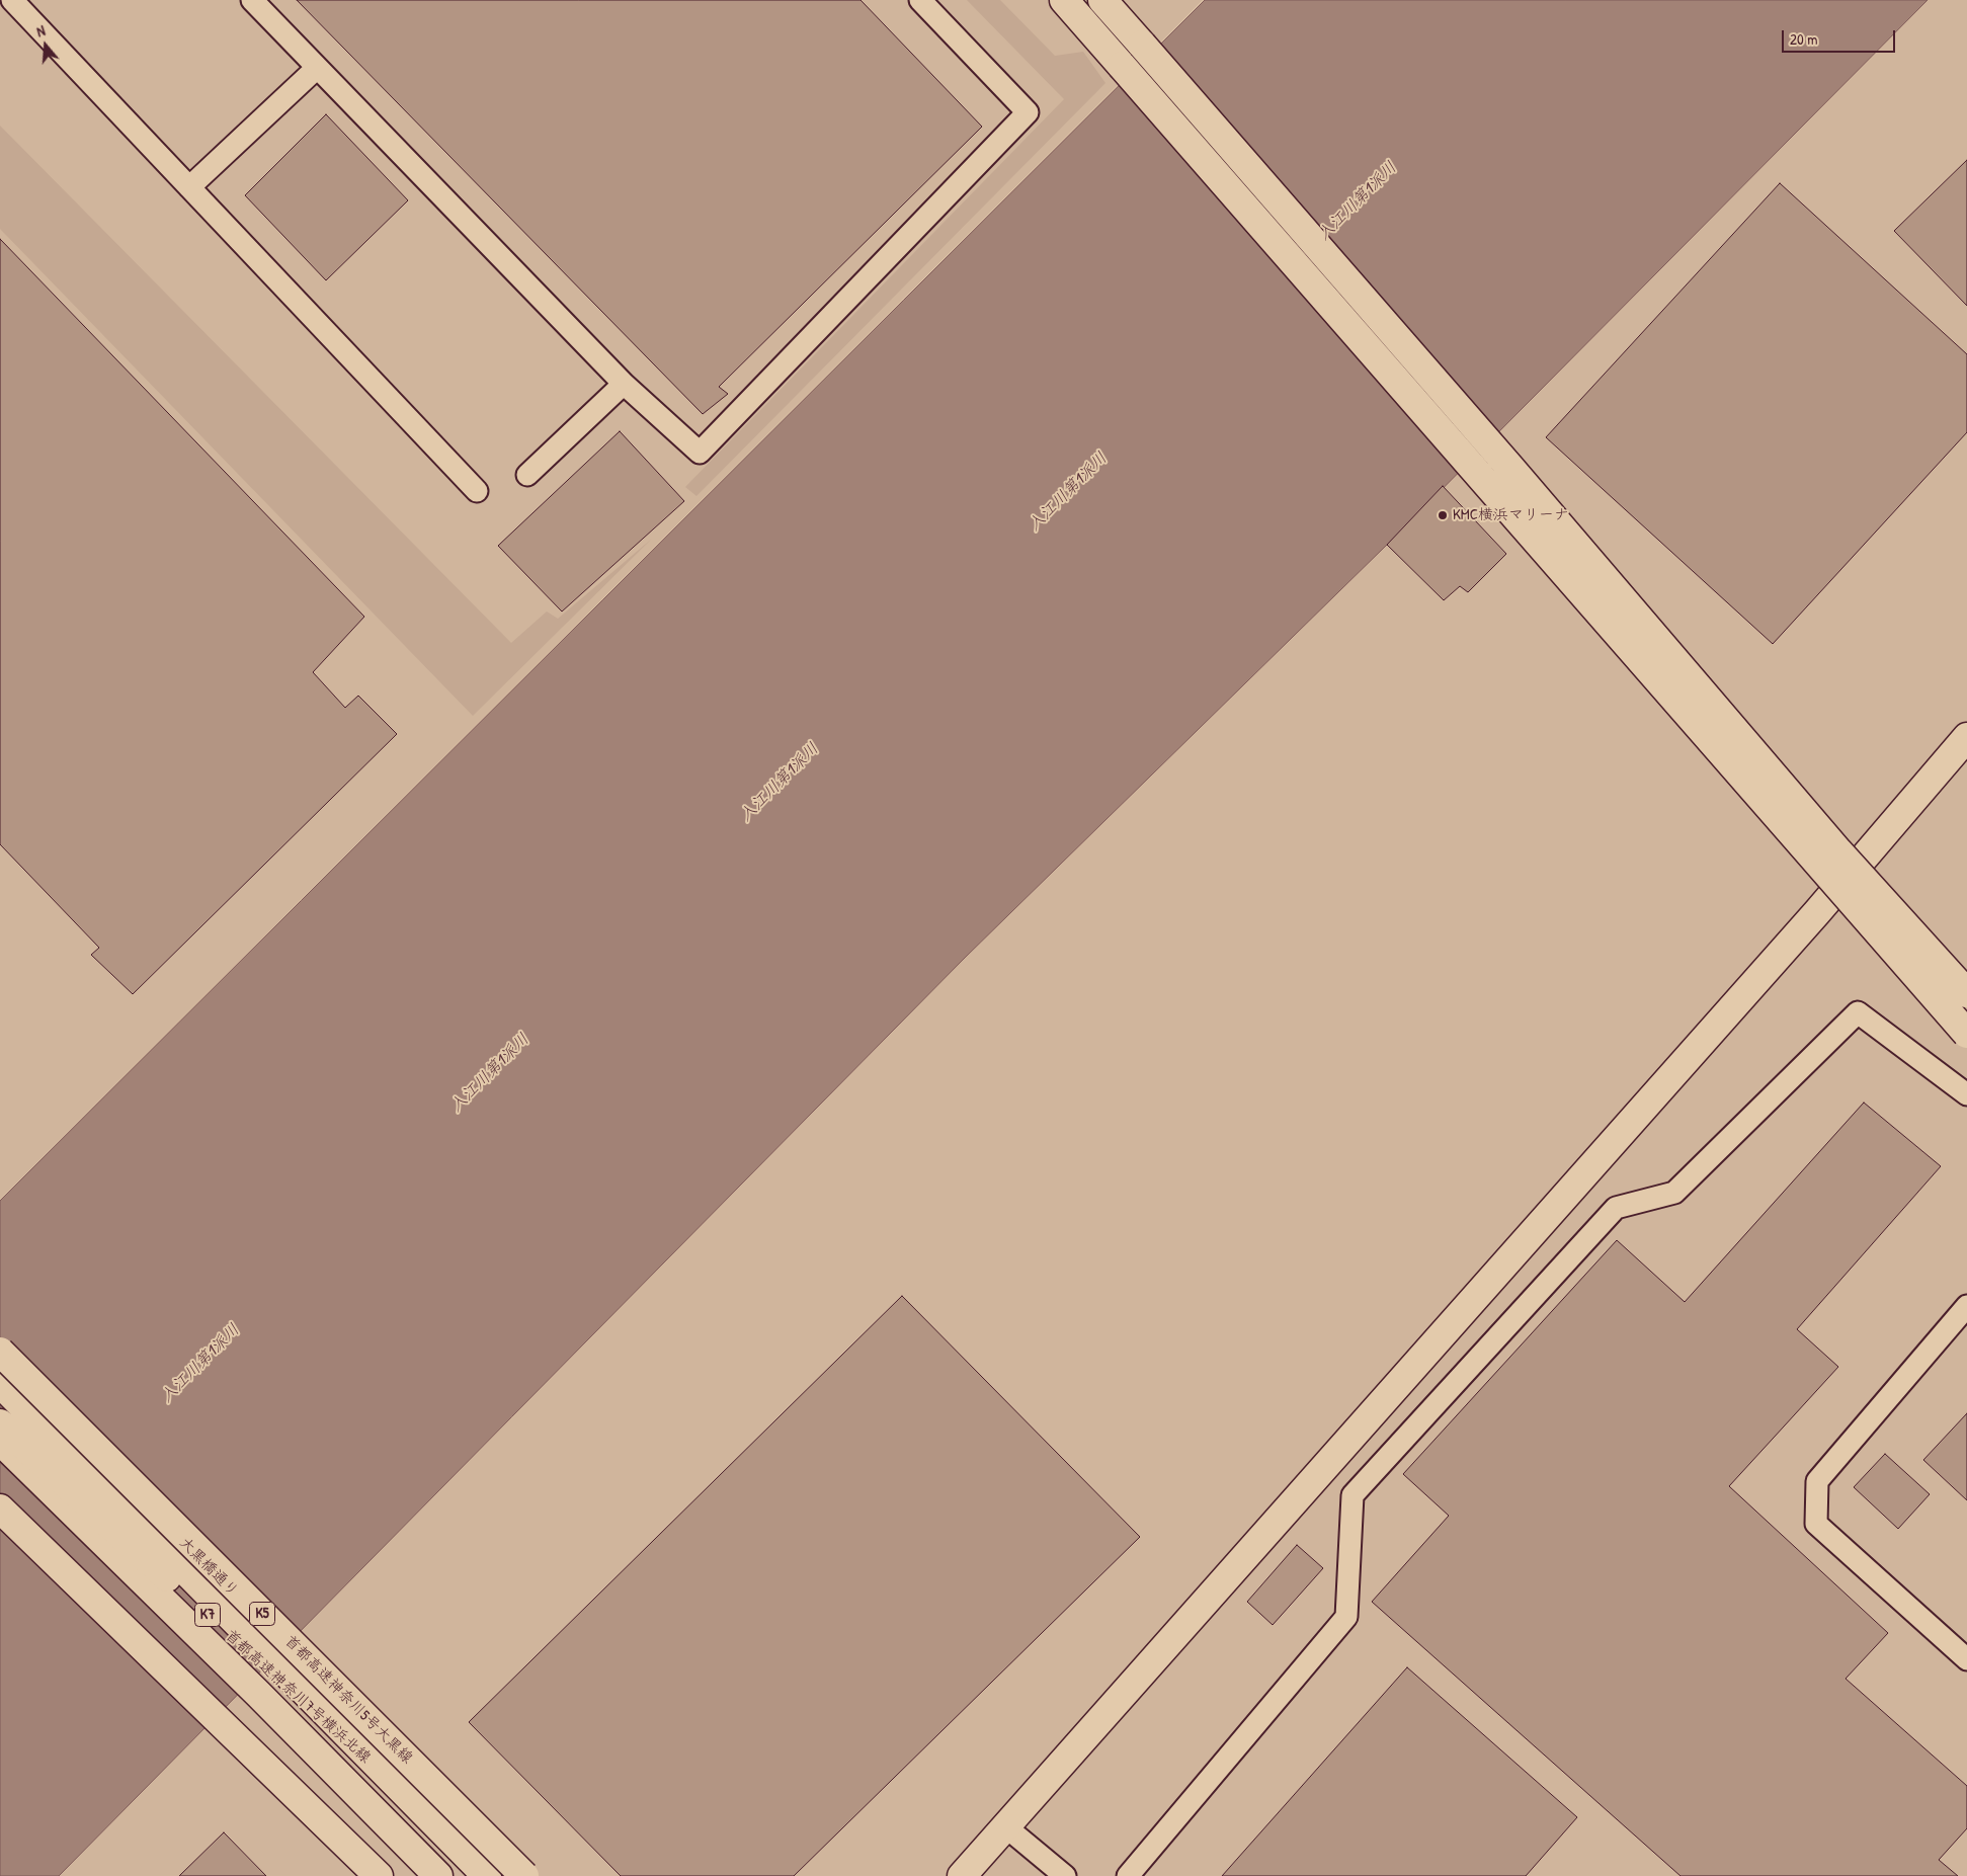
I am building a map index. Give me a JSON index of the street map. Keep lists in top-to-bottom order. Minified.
{"streets":{"main road":["大黒橋通り","K5","K7","首都高速神奈川7号横浜北線","首都高速神奈川5号大黒線"]},"crossings":[["大黒橋通り","首都高速神奈川5号大黒線"],["K5","首都高速神奈川7号横浜北線"]],"water":["入江川第1派川"],"places":["KMC横浜マリーナ"],"scale_bar":"20 m","north":"top"}
